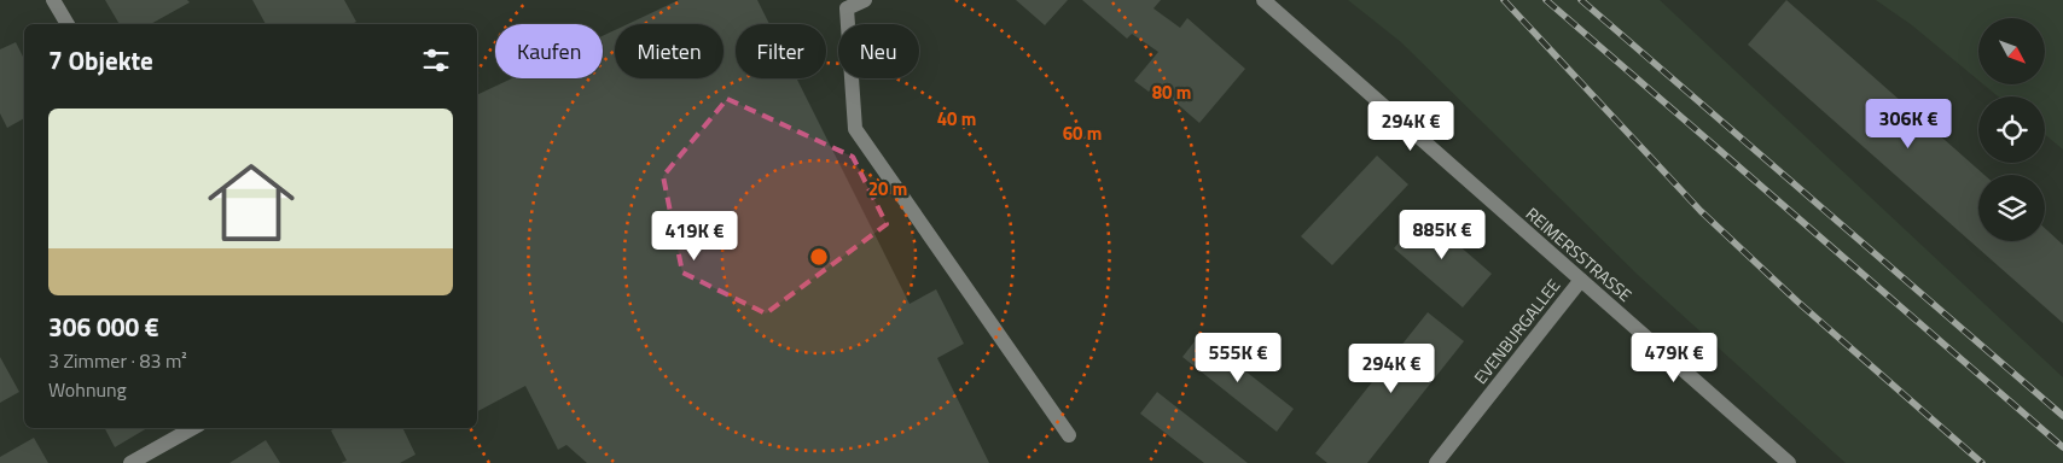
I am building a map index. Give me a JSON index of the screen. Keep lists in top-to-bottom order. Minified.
{"streets":{"street":["REIMERSSTRASSE","EVENBURGALLEE"]},"crossings":[["REIMERSSTRASSE","EVENBURGALLEE"]],"north":"bottom right","page":{"chip":["Kaufen","Mieten","Filter","Neu"],"heading":"7 Objekte","list":[{"name":"306 000 €","note":"3 Zimmer · 83 m² · Wohnung"}],"price":["306K €","294K €","885K €","419K €","555K €","479K €","294K €"]},"rings":["80 m","40 m","60 m","20 m"]}
